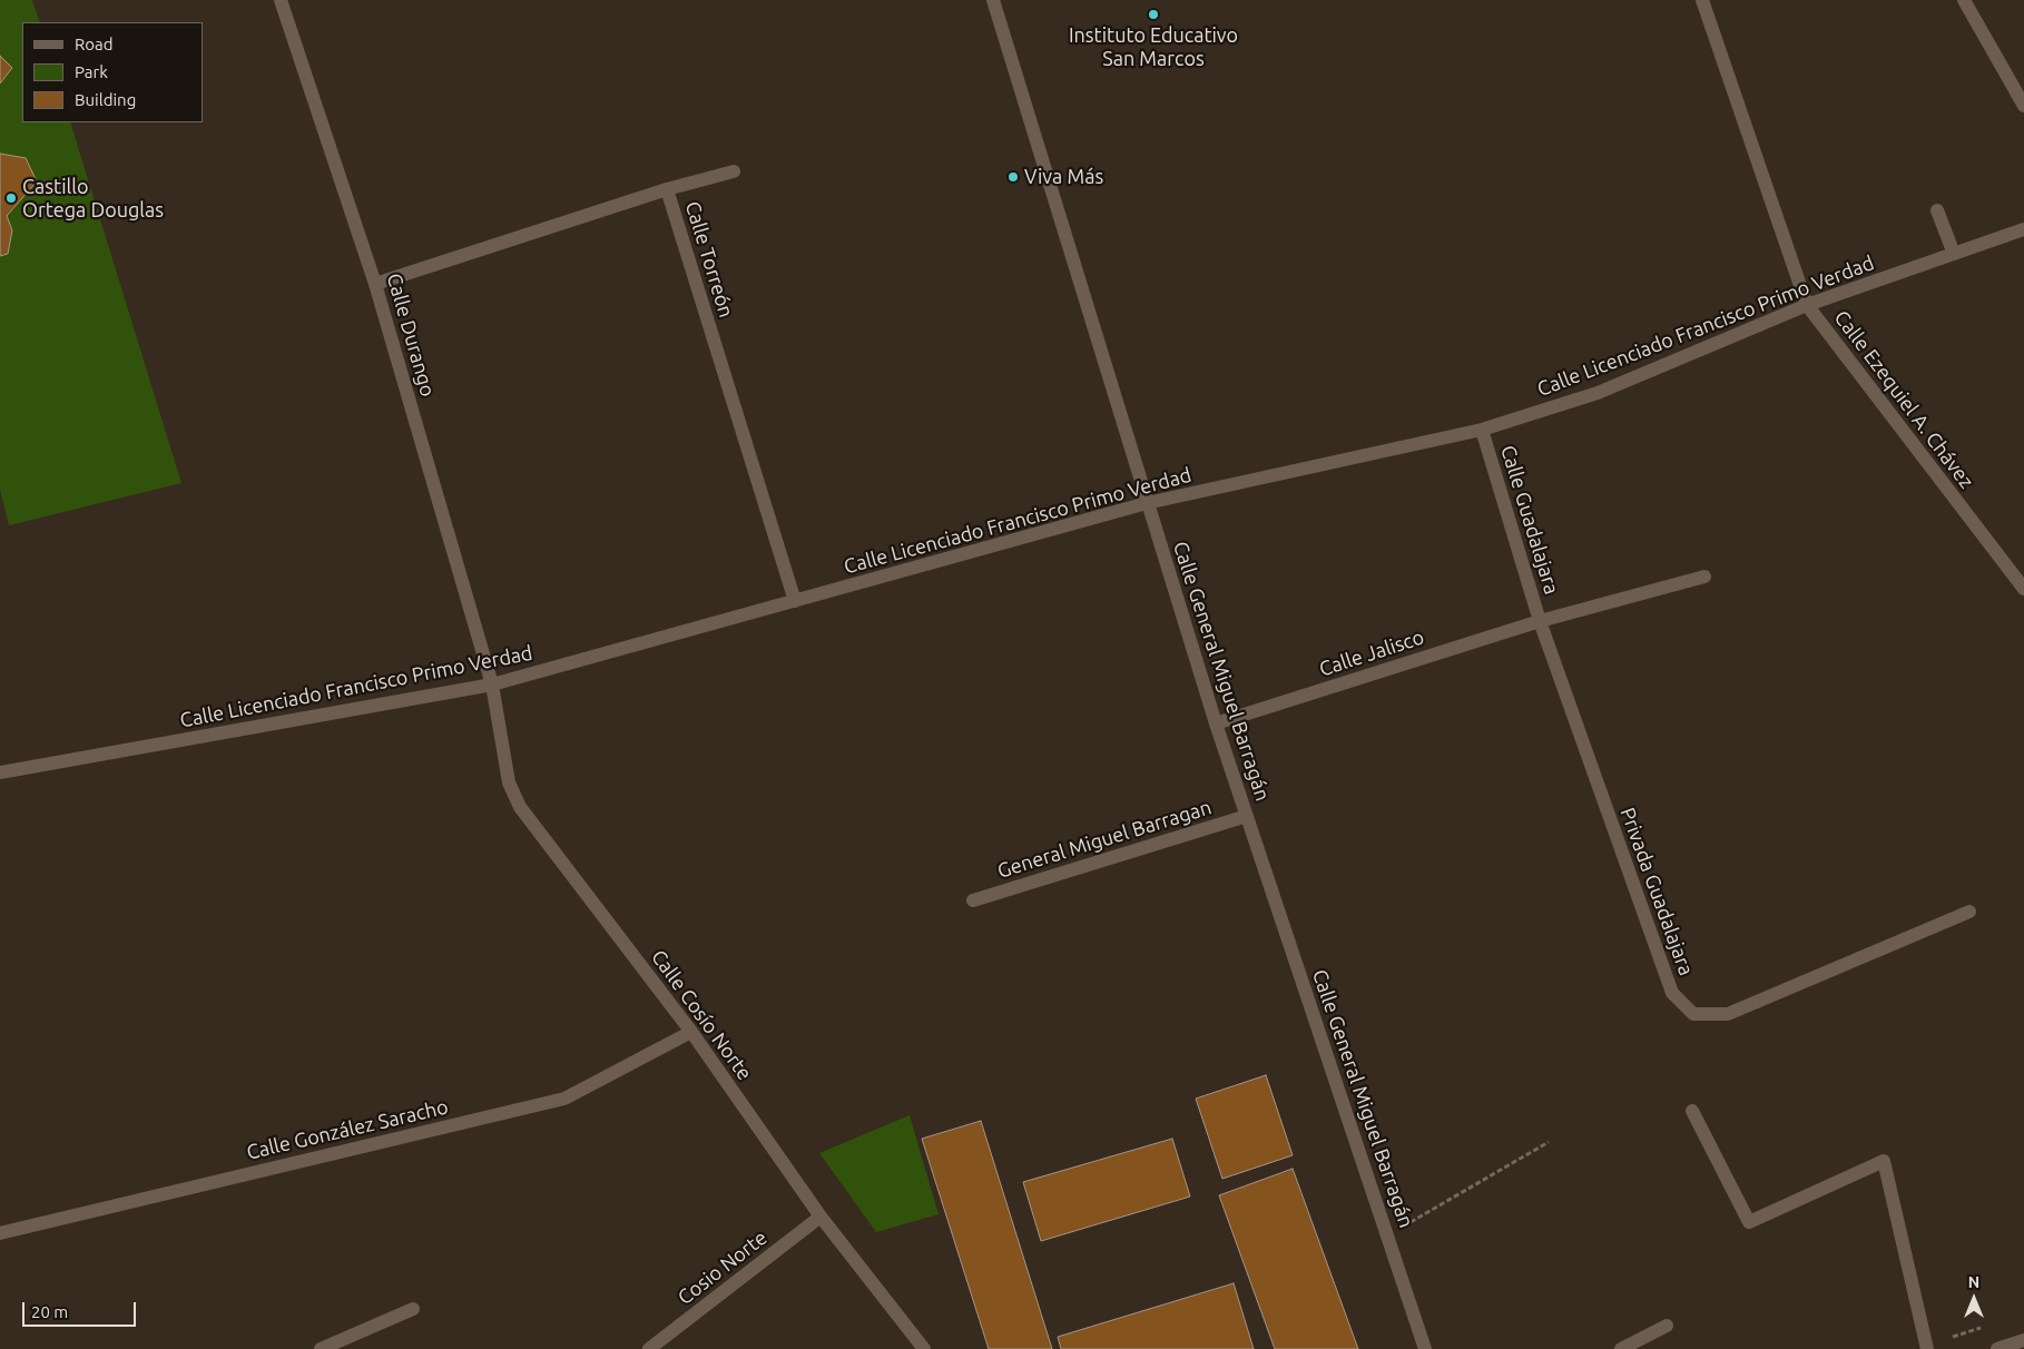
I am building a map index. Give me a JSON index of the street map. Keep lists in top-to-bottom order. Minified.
{"streets":{"street":["Calle Torreón","Calle Licenciado Francisco Primo Verdad","Calle Durango","Calle Ezequiel A. Chávez","Calle Guadalajara","Calle Jalisco","Calle General Miguel Barragán","General Miguel Barragan","Privada Guadalajara","Calle Cosío Norte","Calle González Saracho","Cosio Norte"]},"crossings":[["Calle Torreón","Calle Licenciado Francisco Primo Verdad"],["Calle Torreón","Calle Durango"],["Calle Licenciado Francisco Primo Verdad","Calle Durango"],["Calle Licenciado Francisco Primo Verdad","Calle Ezequiel A. Chávez"],["Calle Licenciado Francisco Primo Verdad","Calle Guadalajara"],["Calle Licenciado Francisco Primo Verdad","Calle General Miguel Barragán"],["Calle Licenciado Francisco Primo Verdad","Calle Cosío Norte"],["Calle Durango","Calle Cosío Norte"],["Calle Guadalajara","Calle Jalisco"],["Calle Guadalajara","Privada Guadalajara"],["Calle Jalisco","Calle General Miguel Barragán"],["Calle Jalisco","Privada Guadalajara"],["Calle General Miguel Barragán","General Miguel Barragan"],["Calle Cosío Norte","Calle González Saracho"],["Calle Cosío Norte","Cosio Norte"]],"places":["Instituto Educativo San Marcos","Viva Más","Castillo Ortega Douglas"],"legend":["Road","Park","Building"],"scale_bar":"20 m","north":"top"}
